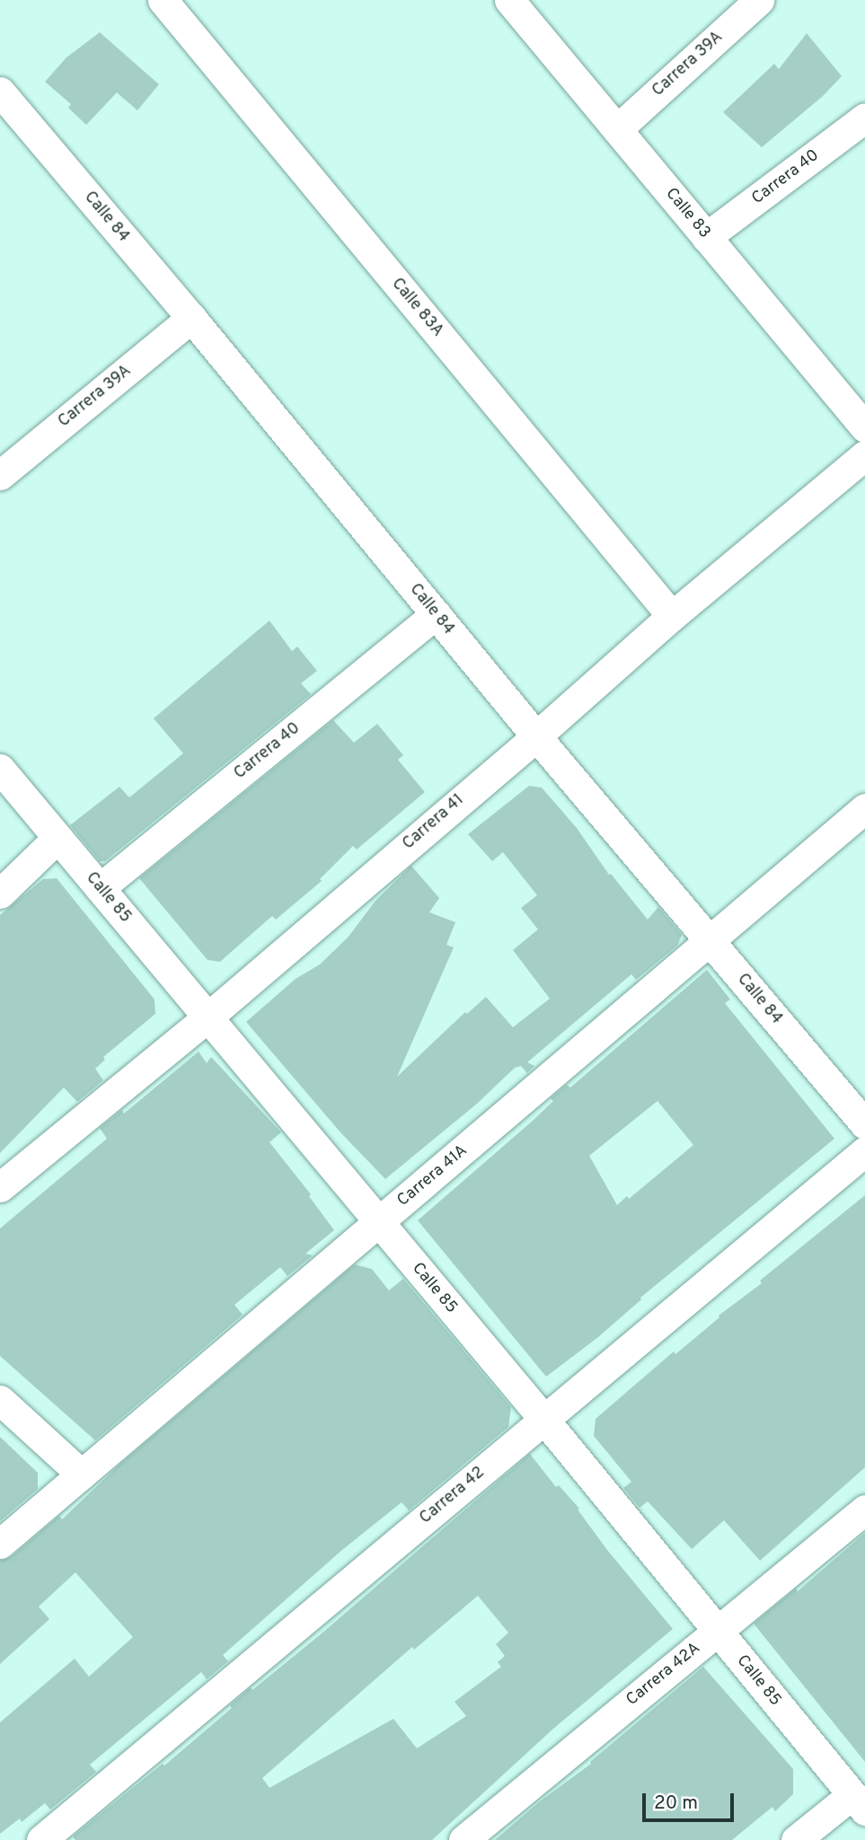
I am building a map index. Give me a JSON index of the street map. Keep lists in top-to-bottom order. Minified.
{"streets":{"street":["Carrera 39A","Carrera 40","Calle 83","Calle 84","Calle 83A","Carrera 41","Calle 85","Carrera 41A","Carrera 42","Carrera 42A"]},"crossings":[["Carrera 39A","Calle 83"],["Carrera 39A","Calle 84"],["Carrera 40","Calle 83"],["Carrera 40","Calle 84"],["Carrera 40","Calle 85"],["Calle 84","Carrera 41"],["Calle 84","Carrera 41A"],["Calle 83A","Carrera 41"],["Carrera 41","Calle 85"],["Calle 85","Carrera 41A"],["Calle 85","Carrera 42"],["Calle 85","Carrera 42A"]],"scale_bar":"20 m"}
